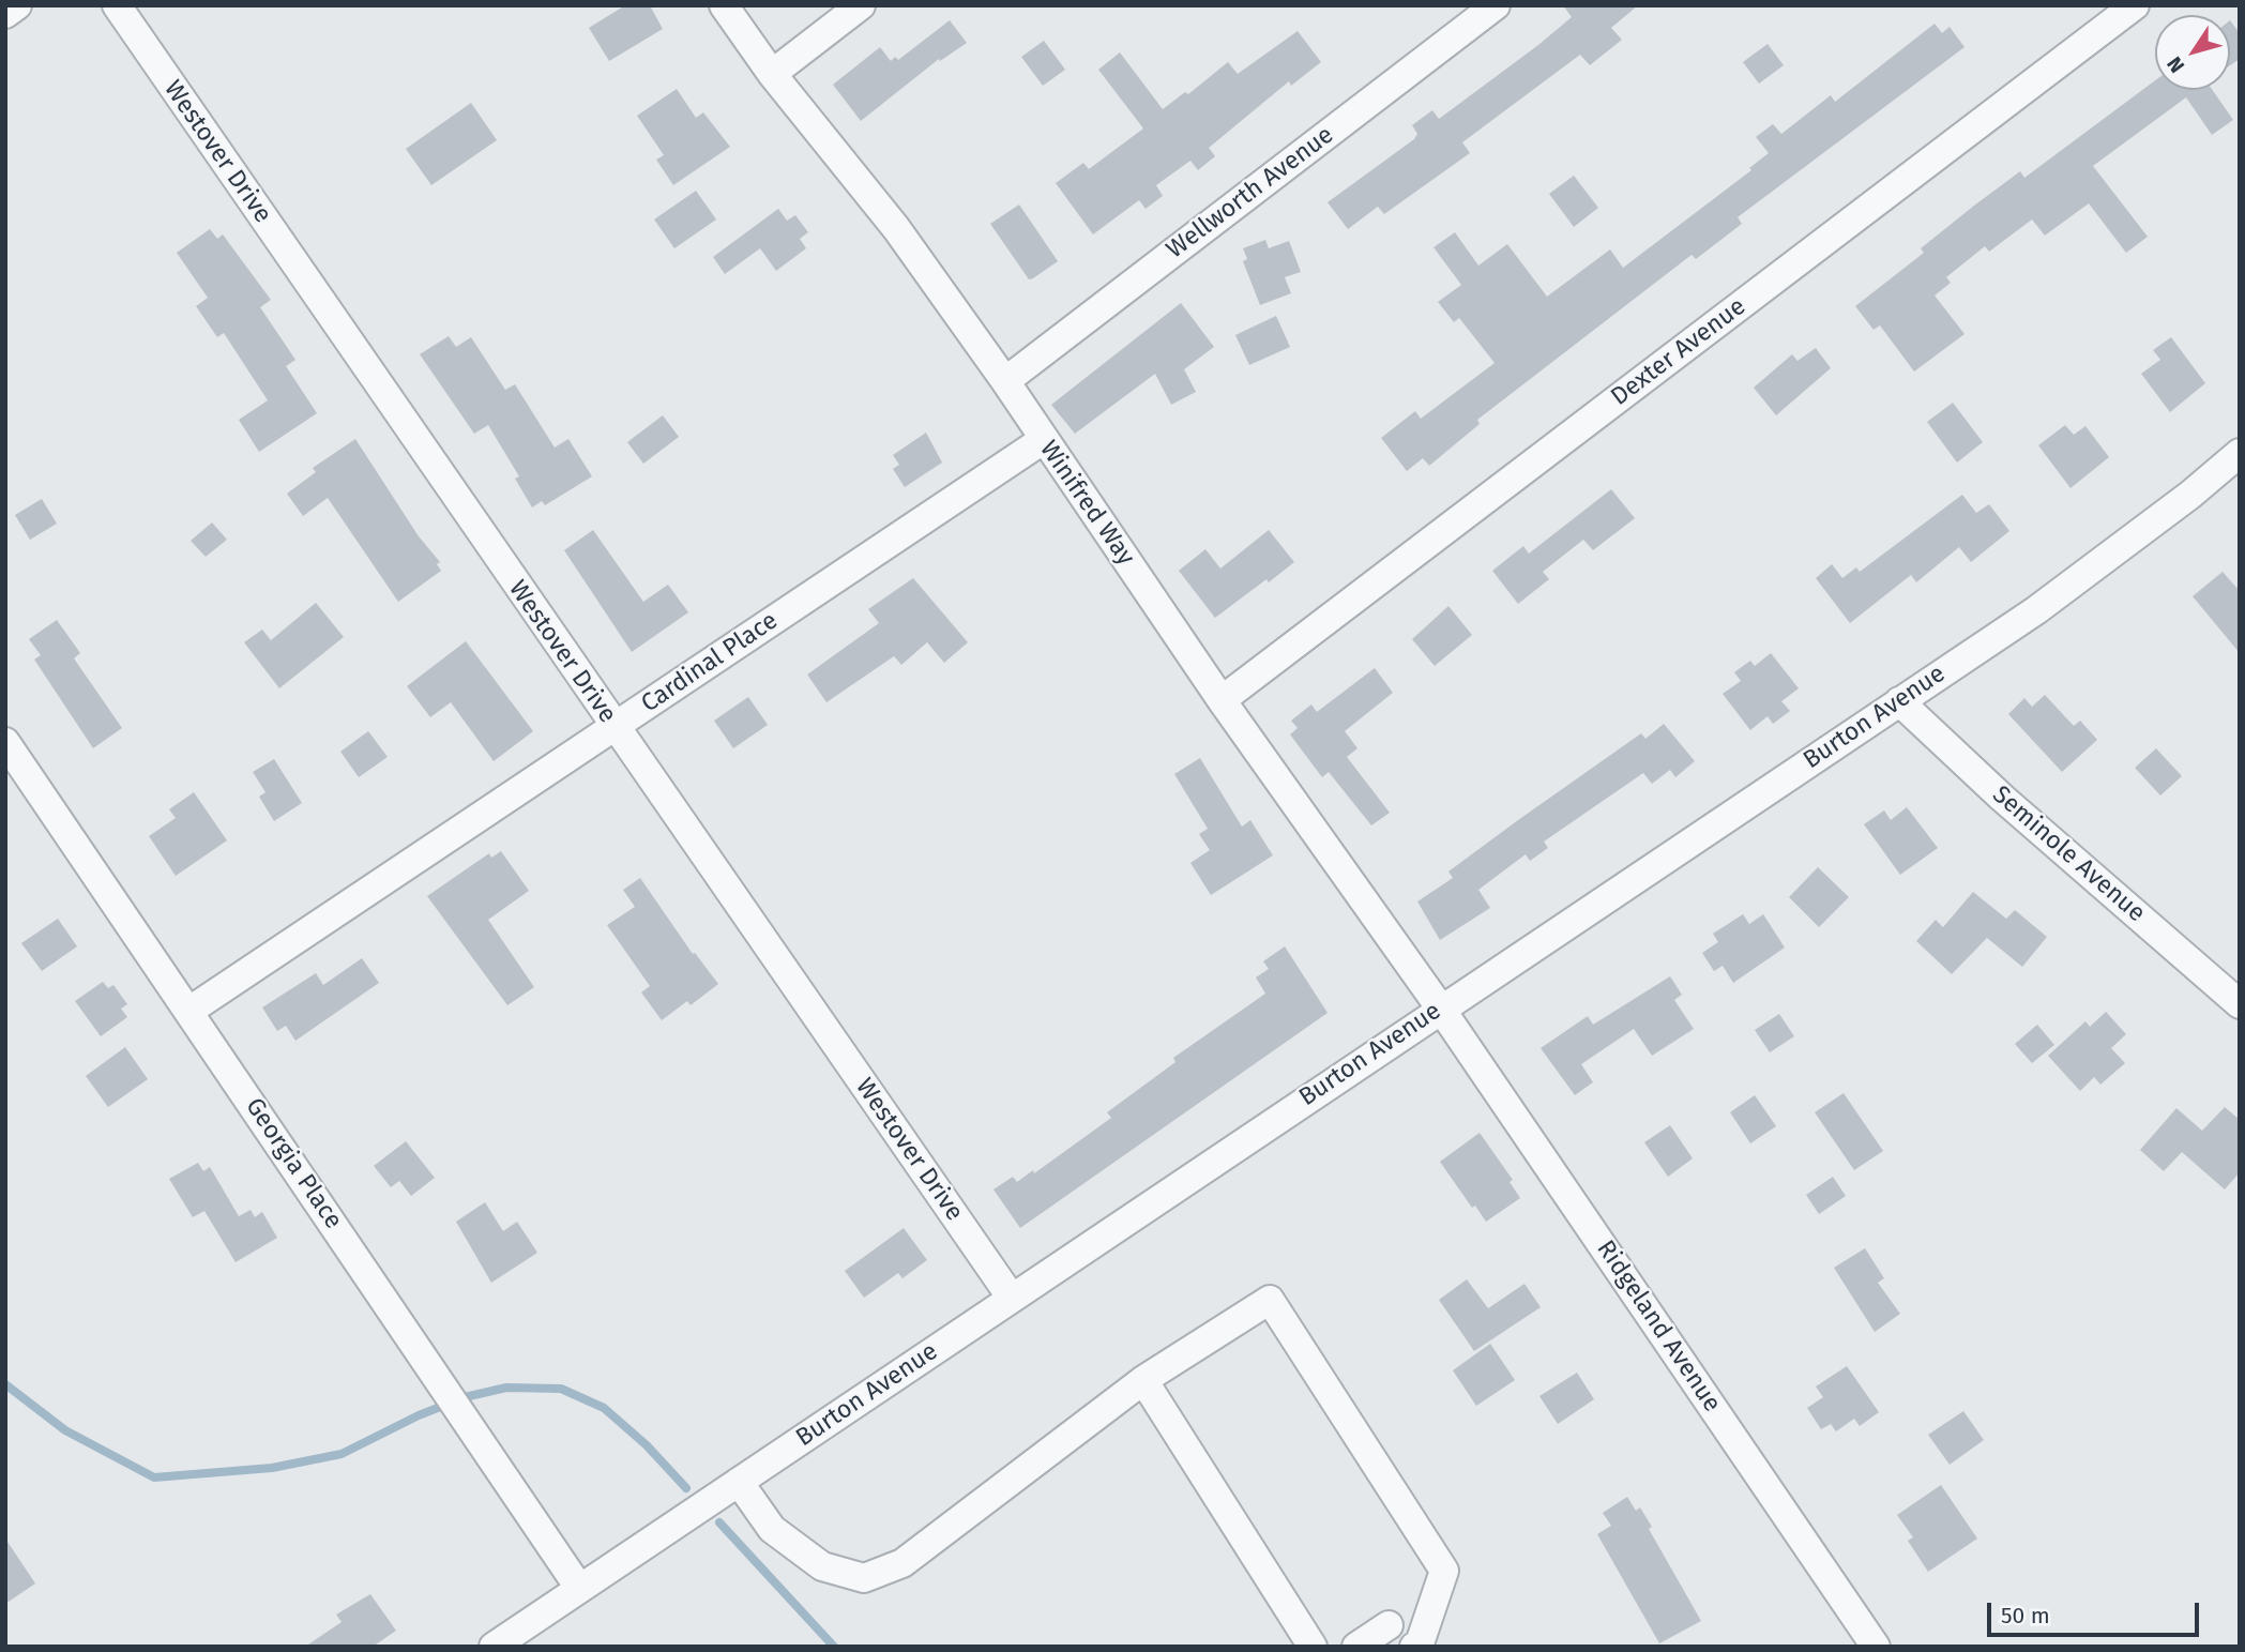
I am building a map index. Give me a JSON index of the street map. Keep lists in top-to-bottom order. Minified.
{"streets":{"street":["Westover Drive","Wellworth Avenue","Dexter Avenue","Winifred Way","Cardinal Place","Burton Avenue","Seminole Avenue","Georgia Place","Ridgeland Avenue"]},"crossings":[["Westover Drive","Cardinal Place"],["Westover Drive","Burton Avenue"],["Wellworth Avenue","Winifred Way"],["Dexter Avenue","Winifred Way"],["Winifred Way","Cardinal Place"],["Winifred Way","Burton Avenue"],["Winifred Way","Ridgeland Avenue"],["Cardinal Place","Georgia Place"],["Burton Avenue","Seminole Avenue"],["Burton Avenue","Georgia Place"],["Burton Avenue","Ridgeland Avenue"]],"scale_bar":"50 m","north":"bottom left"}
